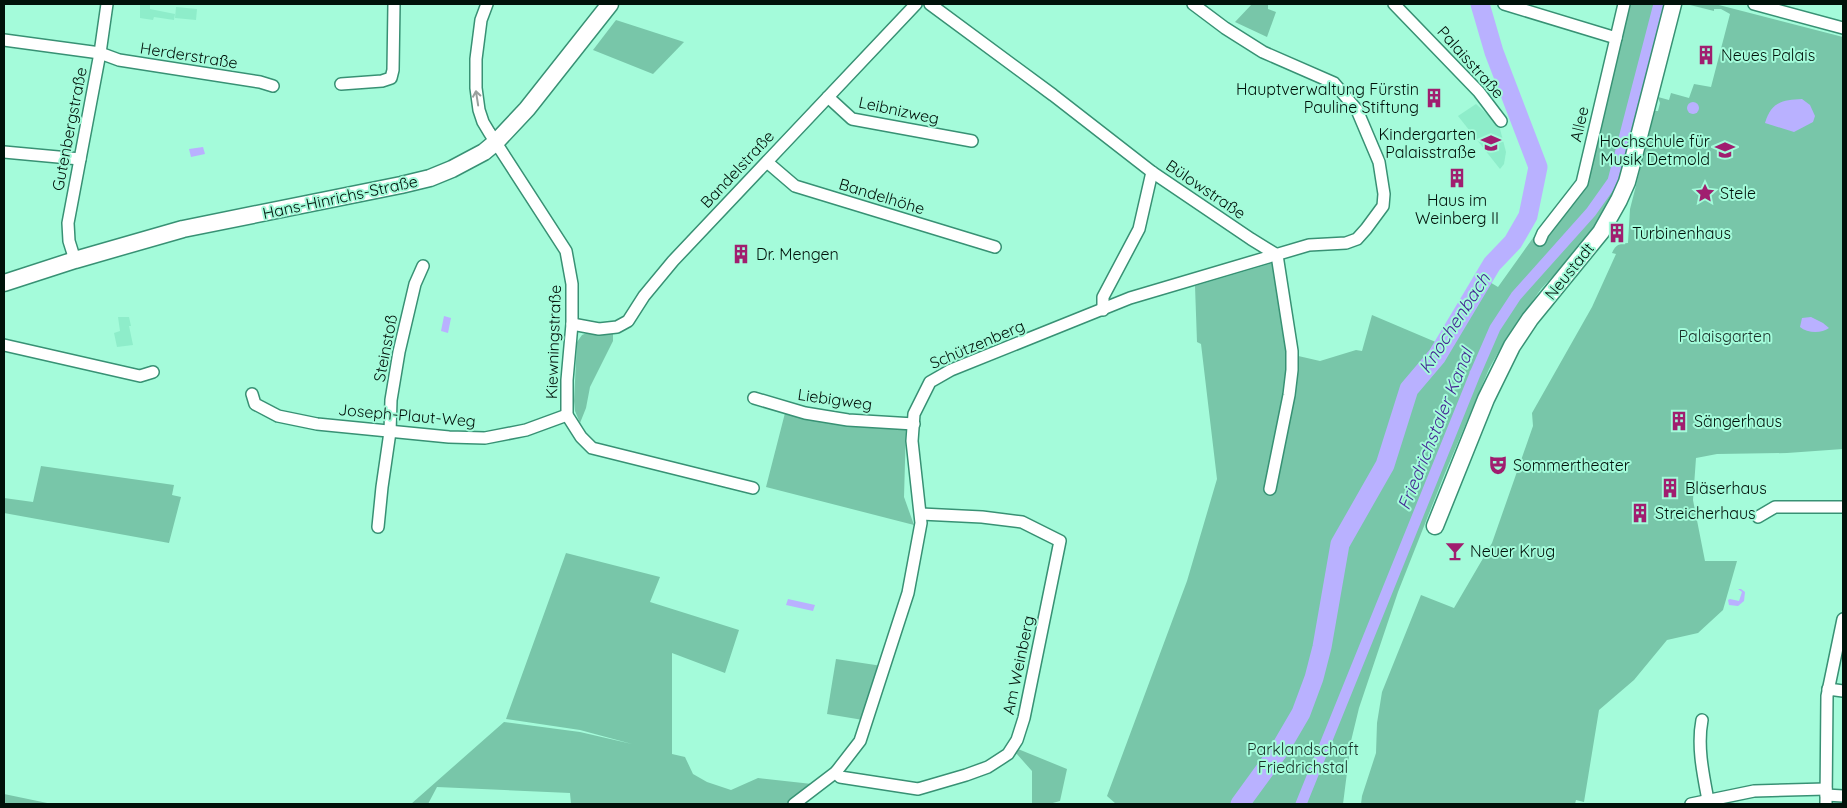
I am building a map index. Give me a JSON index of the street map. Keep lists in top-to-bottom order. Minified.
{"streets":{"main road":["Hans-Hinrichs-Straße","Neustadt"],"street":["Herderstraße","Palaisstraße","Leibnizweg","Allee","Gutenbergstraße","Bandelstraße","Bülowstraße","Bandelhöhe","Kiewningstraße","Schützenberg","Steinstoß","Liebigweg","Joseph-Plaut-Weg","Am Weinberg"]},"crossings":[["Herderstraße","Gutenbergstraße"],["Leibnizweg","Bandelstraße"],["Gutenbergstraße","Hans-Hinrichs-Straße"],["Bandelstraße","Bandelhöhe"],["Bandelstraße","Kiewningstraße"],["Bülowstraße","Schützenberg"],["Hans-Hinrichs-Straße","Kiewningstraße"],["Kiewningstraße","Joseph-Plaut-Weg"],["Schützenberg","Liebigweg"],["Schützenberg","Am Weinberg"],["Steinstoß","Joseph-Plaut-Weg"]],"water":["Knochenbach","Friedrichstaler Kanal"],"parks":["Palaisgarten","Parklandschaft Friedrichstal"],"places":{"building":["Neues Palais","Hauptverwaltung Fürstin Pauline Stiftung","Haus im Weinberg II","Turbinenhaus","Dr. Mengen","Sängerhaus","Bläserhaus","Streicherhaus"],"school or university":["Kindergarten Palaisstraße","Hochschule für Musik Detmold"],"place":["Stele"],"theatre":["Sommertheater"],"bar":["Neuer Krug"]}}
